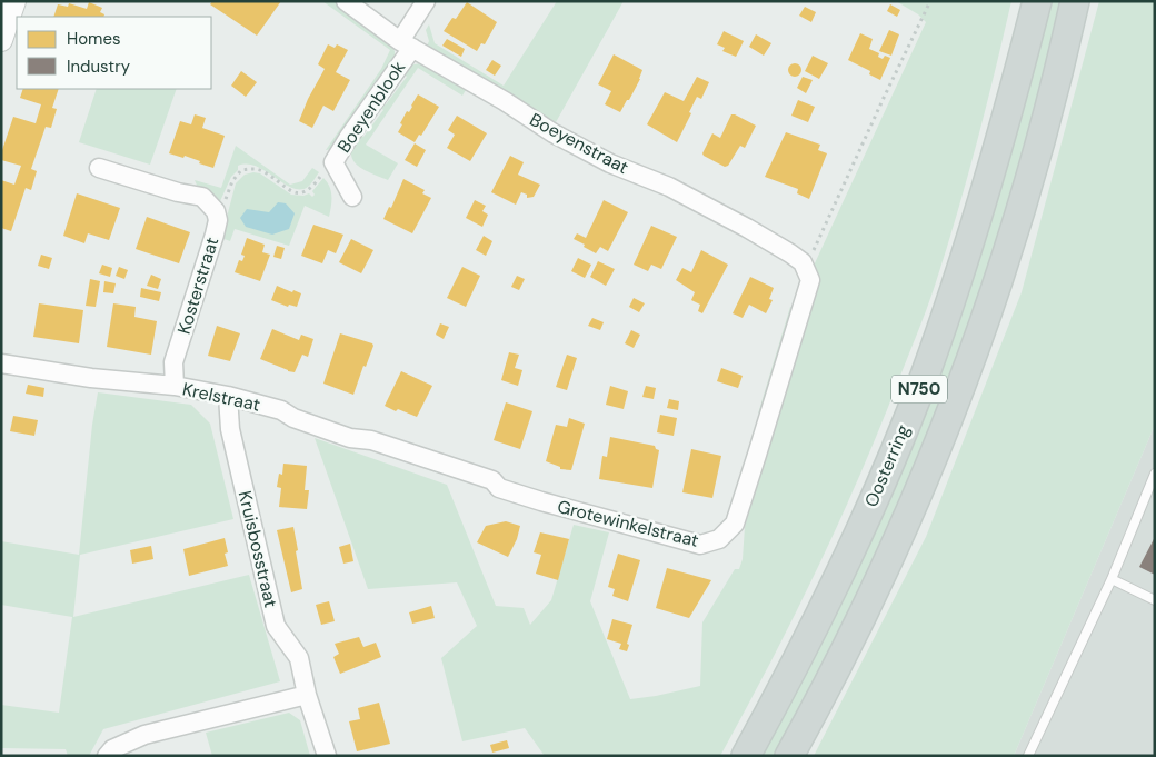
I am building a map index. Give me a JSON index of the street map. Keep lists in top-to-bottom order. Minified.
{"streets":{"main road":["N750","Oosterring"],"street":["Boeyenblook","Boeyenstraat","Kosterstraat","Krelstraat","Grotewinkelstraat","Kruisbosstraat"]},"crossings":[["Boeyenblook","Boeyenstraat"],["Boeyenstraat","Grotewinkelstraat"],["Kosterstraat","Krelstraat"],["Krelstraat","Grotewinkelstraat"],["Krelstraat","Kruisbosstraat"]],"legend":["Homes","Industry"]}
